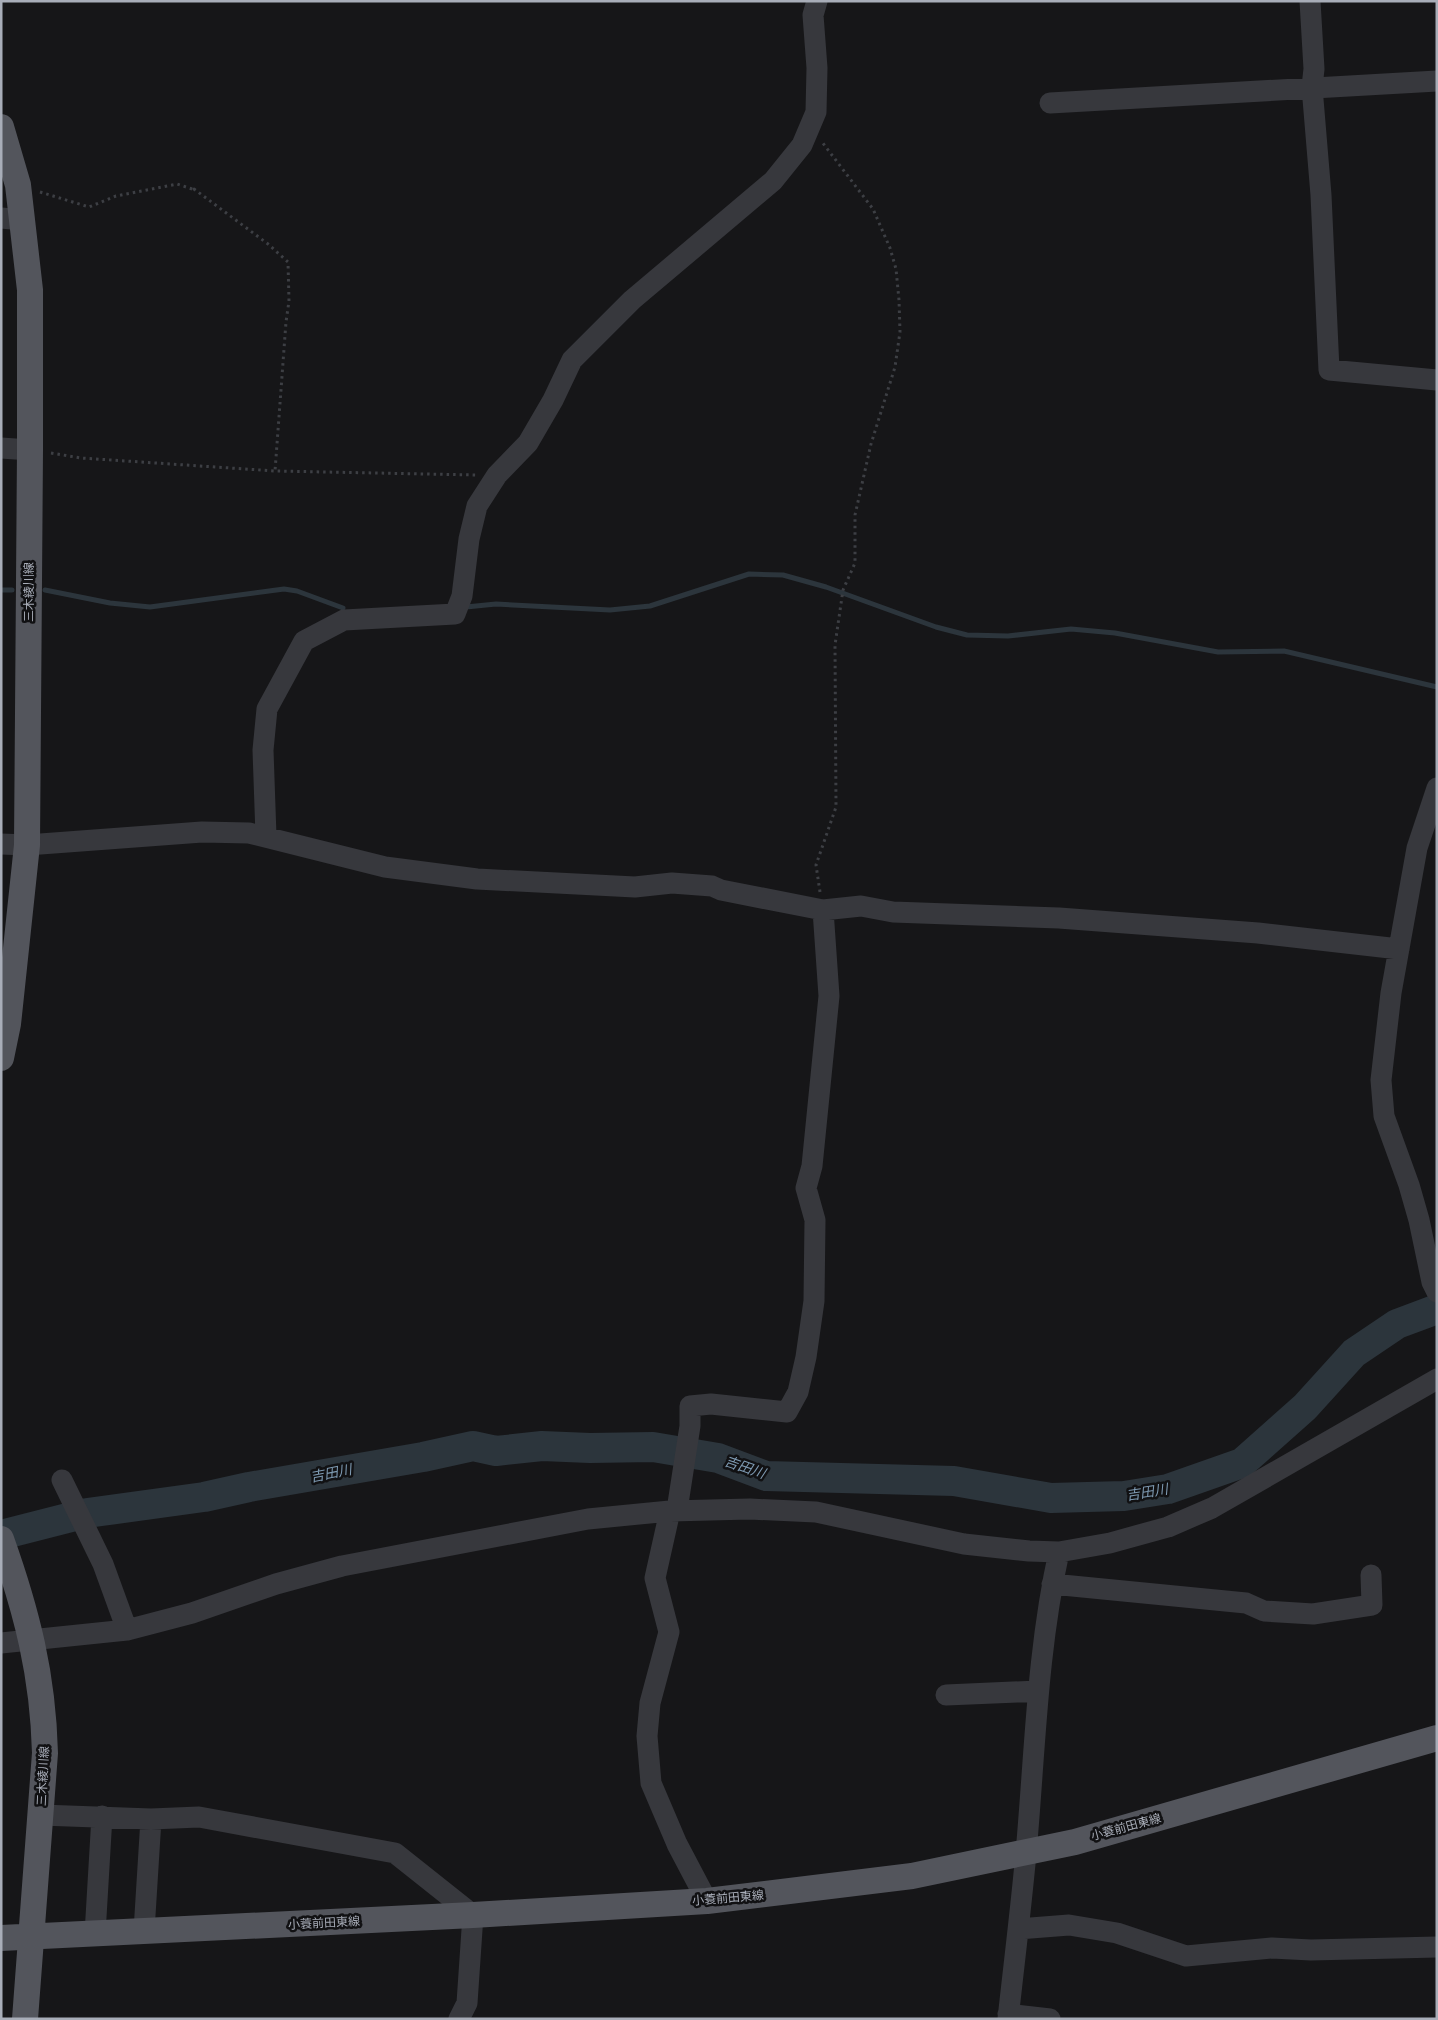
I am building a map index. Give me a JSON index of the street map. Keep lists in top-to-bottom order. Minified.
{"streets":{"main road":["三木綾川線","小蓑前田東線"]},"crossings":[["三木綾川線","小蓑前田東線"]],"water":["吉田川"]}
